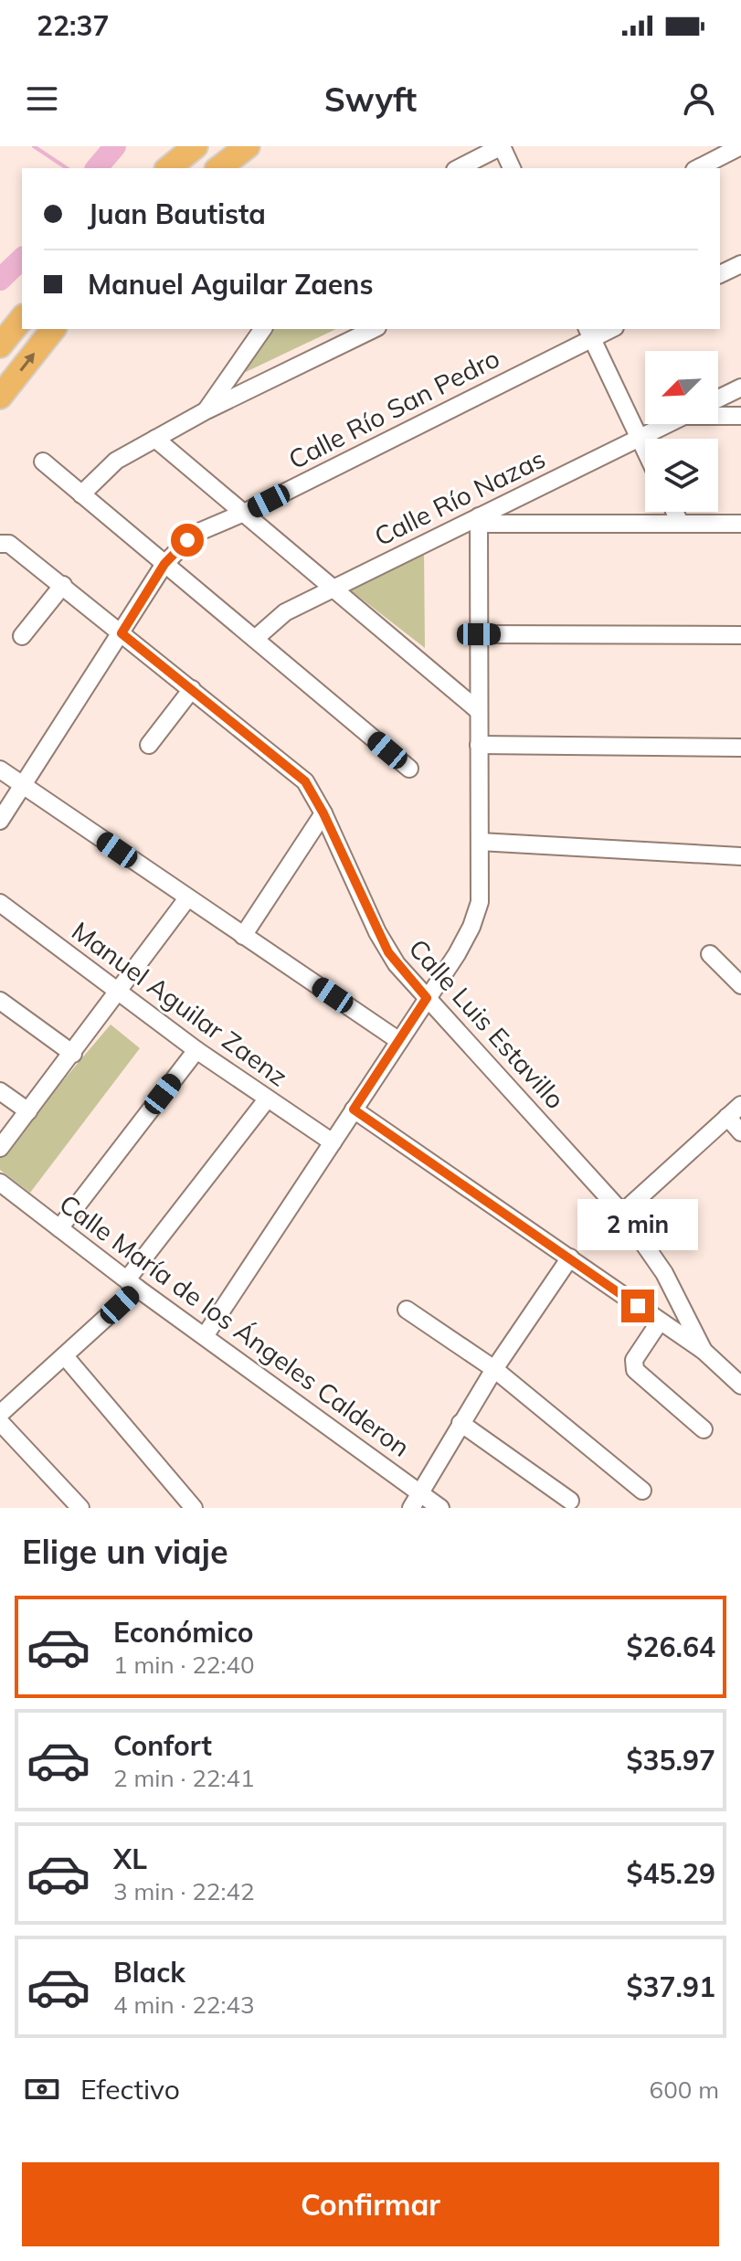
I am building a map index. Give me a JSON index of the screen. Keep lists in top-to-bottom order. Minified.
{"streets":{"street":["Calle Río San Pedro","Calle Río Nazas","Manuel Aguilar Zaenz","Calle Luis Estavillo","Calle María de los Ángeles Calderon"]},"crossings":[["Calle Río San Pedro","Calle Luis Estavillo"]],"north":"bottom left","page":{"status":"22:37","header":"Swyft","banner":["Juan Bautista","Manuel Aguilar Zaens"],"bubble":"2 min","heading":"Elige un viaje","list":[{"name":"Económico","note":"1 min · 22:40","value":"$26.64"},{"name":"Confort","note":"2 min · 22:41","value":"$35.97"},{"name":"XL","note":"3 min · 22:42","value":"$45.29"},{"name":"Black","note":"4 min · 22:43","value":"$37.91"}],"pay":["Efectivo","600 m"],"buttons":"Confirmar"}}
